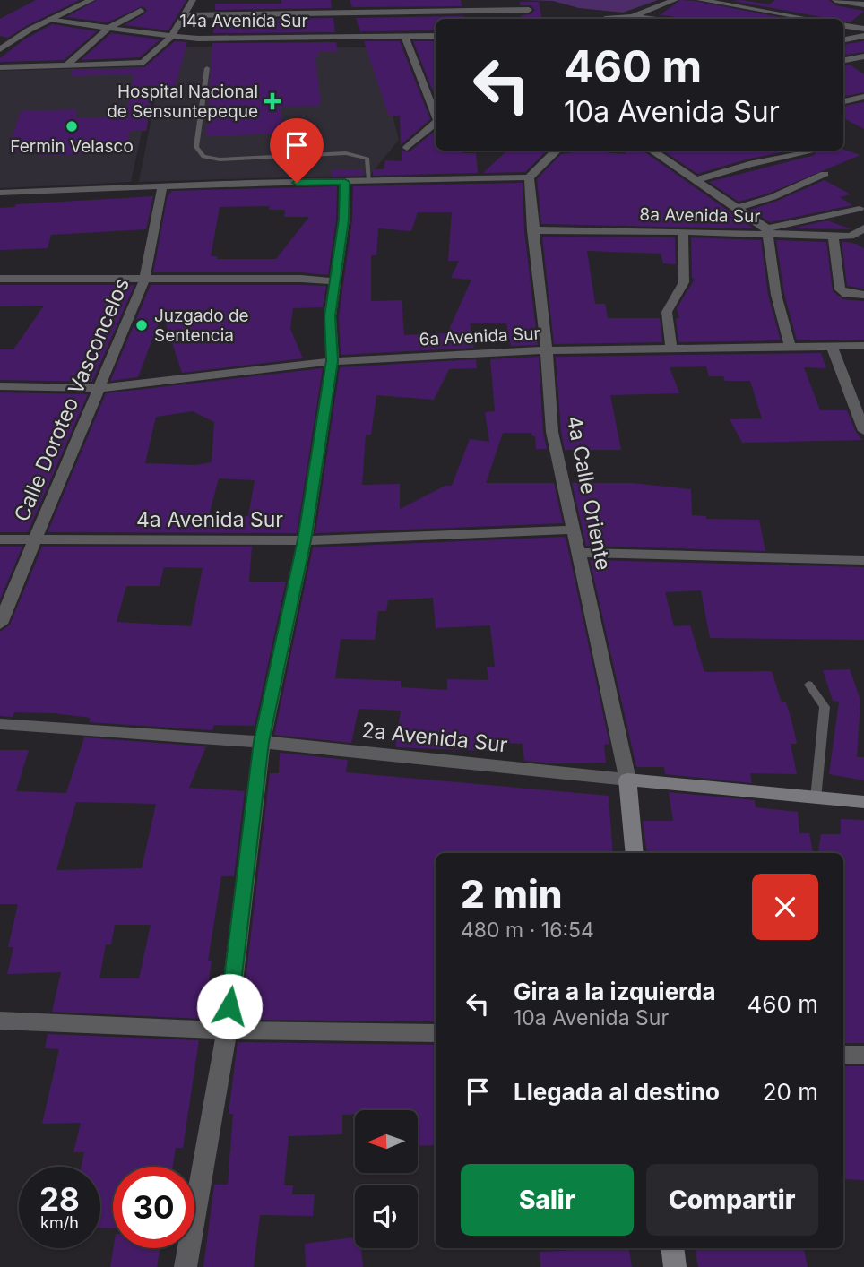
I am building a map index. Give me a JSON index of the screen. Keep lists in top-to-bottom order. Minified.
{"streets":{"main road":["4a Calle Oriente","2a Avenida Sur"],"street":["14a Avenida Sur","8a Avenida Sur","6a Avenida Sur","Calle Doroteo Vasconcelos","4a Avenida Sur"]},"crossings":[["8a Avenida Sur","4a Calle Oriente"],["6a Avenida Sur","Calle Doroteo Vasconcelos"],["6a Avenida Sur","4a Calle Oriente"],["Calle Doroteo Vasconcelos","4a Avenida Sur"],["4a Calle Oriente","4a Avenida Sur"],["4a Calle Oriente","2a Avenida Sur"]],"places":{"health":["Hospital Nacional de Sensuntepeque"],"other":["Fermin Velasco","Juzgado de Sentencia"]},"north":"left","page":{"turn":["460 m","10a Avenida Sur"],"heading":["2 min","480 m · 16:54"],"list":[{"name":"Gira a la izquierda","note":"10a Avenida Sur","value":"460 m"},{"name":"Llegada al destino","value":"20 m"}],"buttons":["Salir","Compartir"],"speed":"28 km/h","limit":"30"}}
